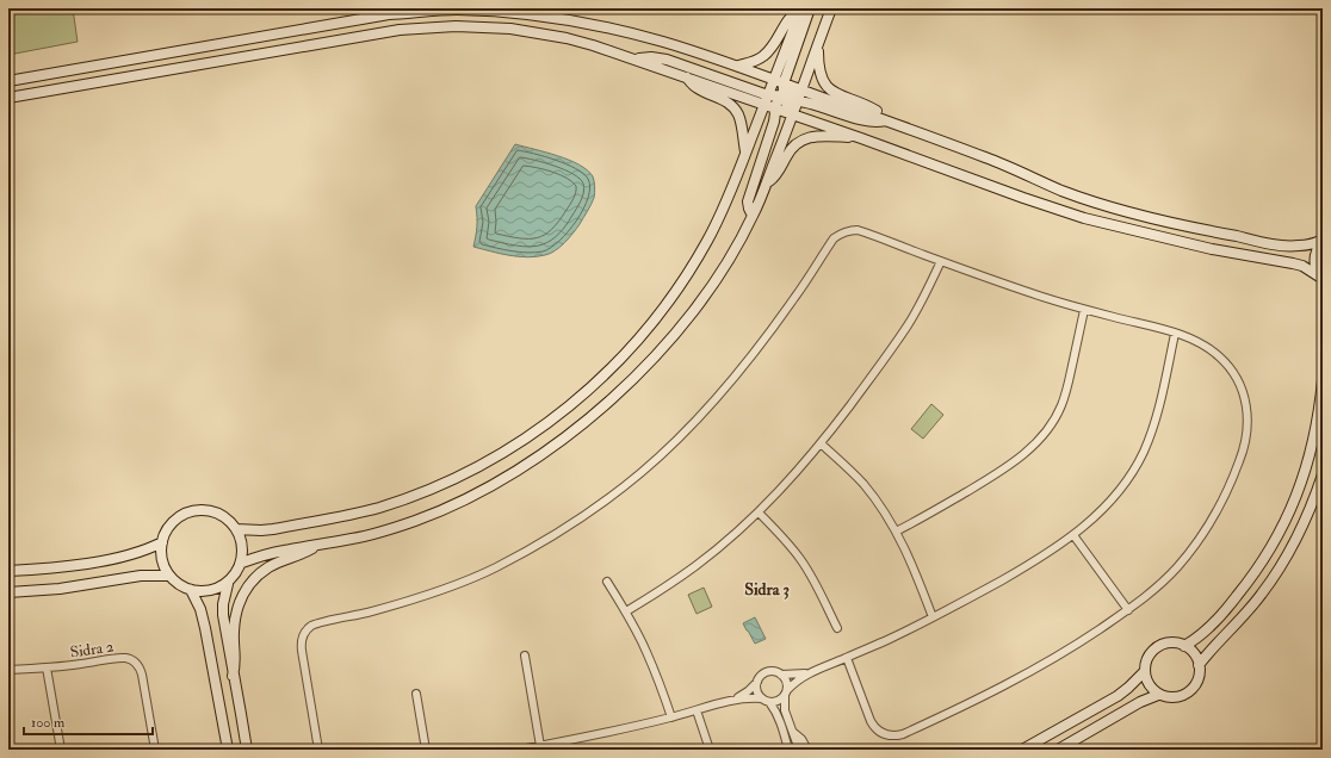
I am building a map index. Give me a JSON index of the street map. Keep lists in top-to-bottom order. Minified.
{"streets":{"street":["Sidra 2"]},"districts":["Sidra 3"],"scale_bar":"100 m"}
